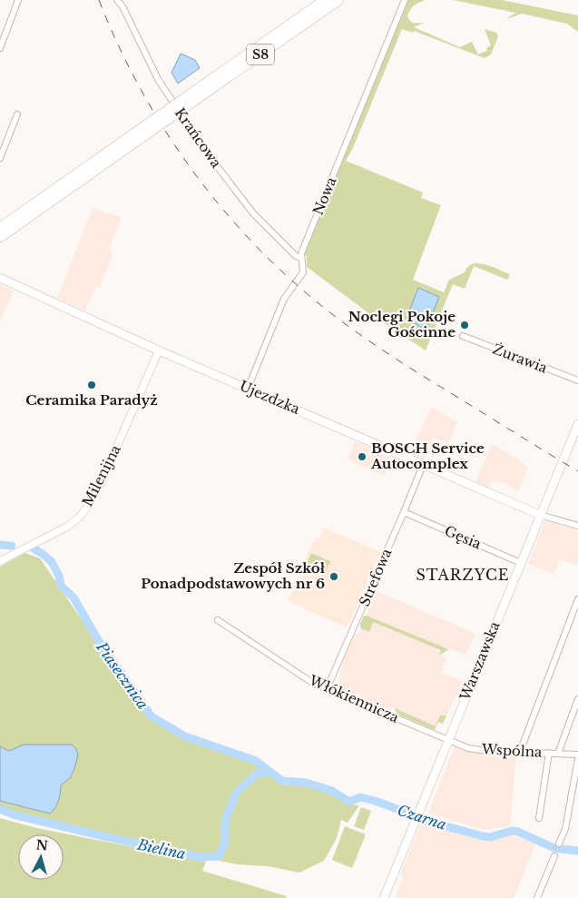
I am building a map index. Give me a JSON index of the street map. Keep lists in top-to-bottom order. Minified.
{"streets":{"highway":["S8"],"main road":["Ujezdzka","Warszawska"],"street":["Krańcowa","Nowa","Żurawia","Milenijna","Gęsia","Strefowa","Włókiennicza","Wspólna"]},"crossings":[["Krańcowa","Nowa"],["Nowa","Ujezdzka"],["Ujezdzka","Milenijna"],["Ujezdzka","Strefowa"],["Ujezdzka","Warszawska"],["Gęsia","Strefowa"],["Gęsia","Warszawska"],["Strefowa","Włókiennicza"],["Warszawska","Włókiennicza"],["Warszawska","Wspólna"],["Włókiennicza","Wspólna"]],"districts":["STARZYCE"],"water":["Piasecznica","Czarna","Bielina"],"places":["Noclegi Pokoje Gościnne","Ceramika Paradyż","BOSCH Service Autocomplex","Zespół Szkół Ponadpodstawowych nr 6"],"north":"top"}
